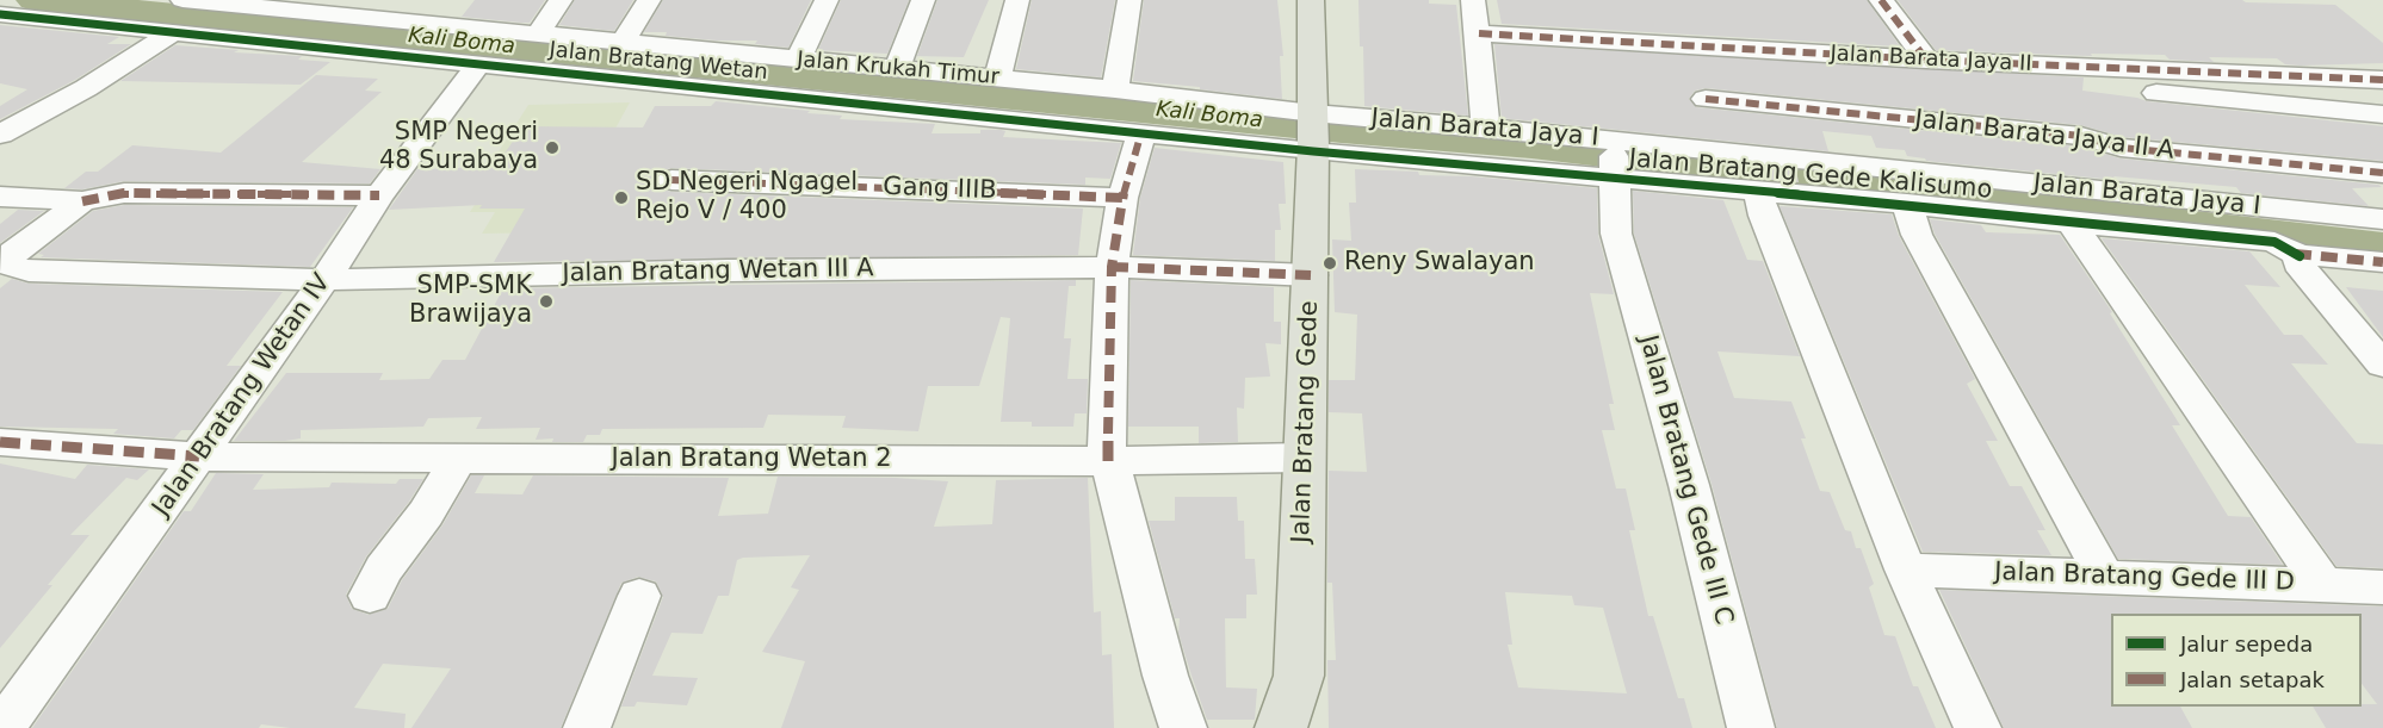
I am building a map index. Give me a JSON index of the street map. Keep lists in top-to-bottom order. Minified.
{"streets":{"main road":["Jalan Bratang Gede"],"street":["Jalan Barata Jaya II","Jalan Bratang Wetan","Jalan Krukah Timur","Jalan Barata Jaya I","Jalan Barata Jaya II A","Jalan Bratang Gede Kalisumo","Gang IIIB","Jalan Bratang Wetan III A","Jalan Bratang Wetan IV","Jalan Bratang Wetan 2","Jalan Bratang Gede III C","Jalan Bratang Gede III D"]},"crossings":[["Jalan Bratang Wetan","Jalan Krukah Timur"],["Jalan Bratang Wetan","Jalan Barata Jaya I"],["Jalan Bratang Wetan","Jalan Bratang Gede Kalisumo"],["Jalan Bratang Wetan","Jalan Bratang Wetan IV"],["Jalan Bratang Wetan","Jalan Bratang Gede"],["Jalan Krukah Timur","Jalan Barata Jaya I"],["Jalan Krukah Timur","Jalan Bratang Gede Kalisumo"],["Jalan Krukah Timur","Jalan Bratang Gede"],["Jalan Barata Jaya I","Jalan Bratang Gede Kalisumo"],["Jalan Barata Jaya I","Jalan Bratang Gede"],["Jalan Barata Jaya I","Jalan Bratang Gede III C"],["Jalan Bratang Gede Kalisumo","Jalan Bratang Gede"],["Jalan Bratang Gede Kalisumo","Jalan Bratang Gede III C"],["Jalan Bratang Wetan III A","Jalan Bratang Wetan IV"],["Jalan Bratang Wetan III A","Jalan Bratang Gede"],["Jalan Bratang Wetan IV","Jalan Bratang Wetan 2"],["Jalan Bratang Gede","Jalan Bratang Wetan 2"]],"water":["Kali Boma"],"places":["SMP Negeri 48 Surabaya","SD Negeri Ngagel Rejo V / 400","Reny Swalayan","SMP-SMK Brawijaya"],"legend":["Jalur sepeda","Jalan setapak"]}
